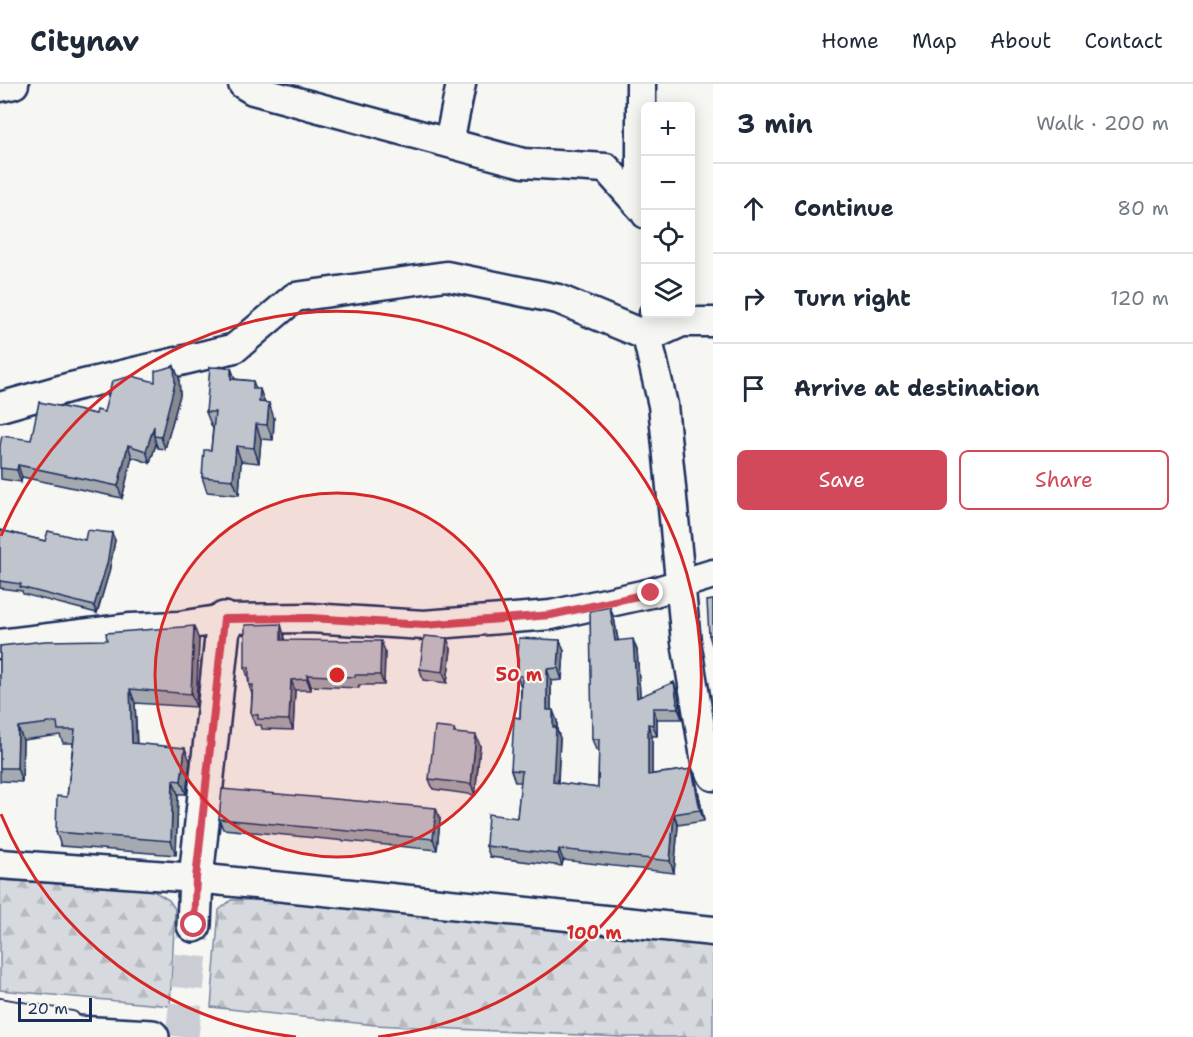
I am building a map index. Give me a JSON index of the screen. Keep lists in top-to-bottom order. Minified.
{"scale_bar":"20 m","page":{"header":"Citynav","nav":["Home","Map","About","Contact"],"heading":["3 min","Walk · 200 m"],"map_buttons":["+","−"],"list":[["Continue","80 m"],["Turn right","120 m"],"Arrive at destination"],"buttons":["Save","Share"],"scale":"20 m"},"rings":["50 m","100 m"]}
